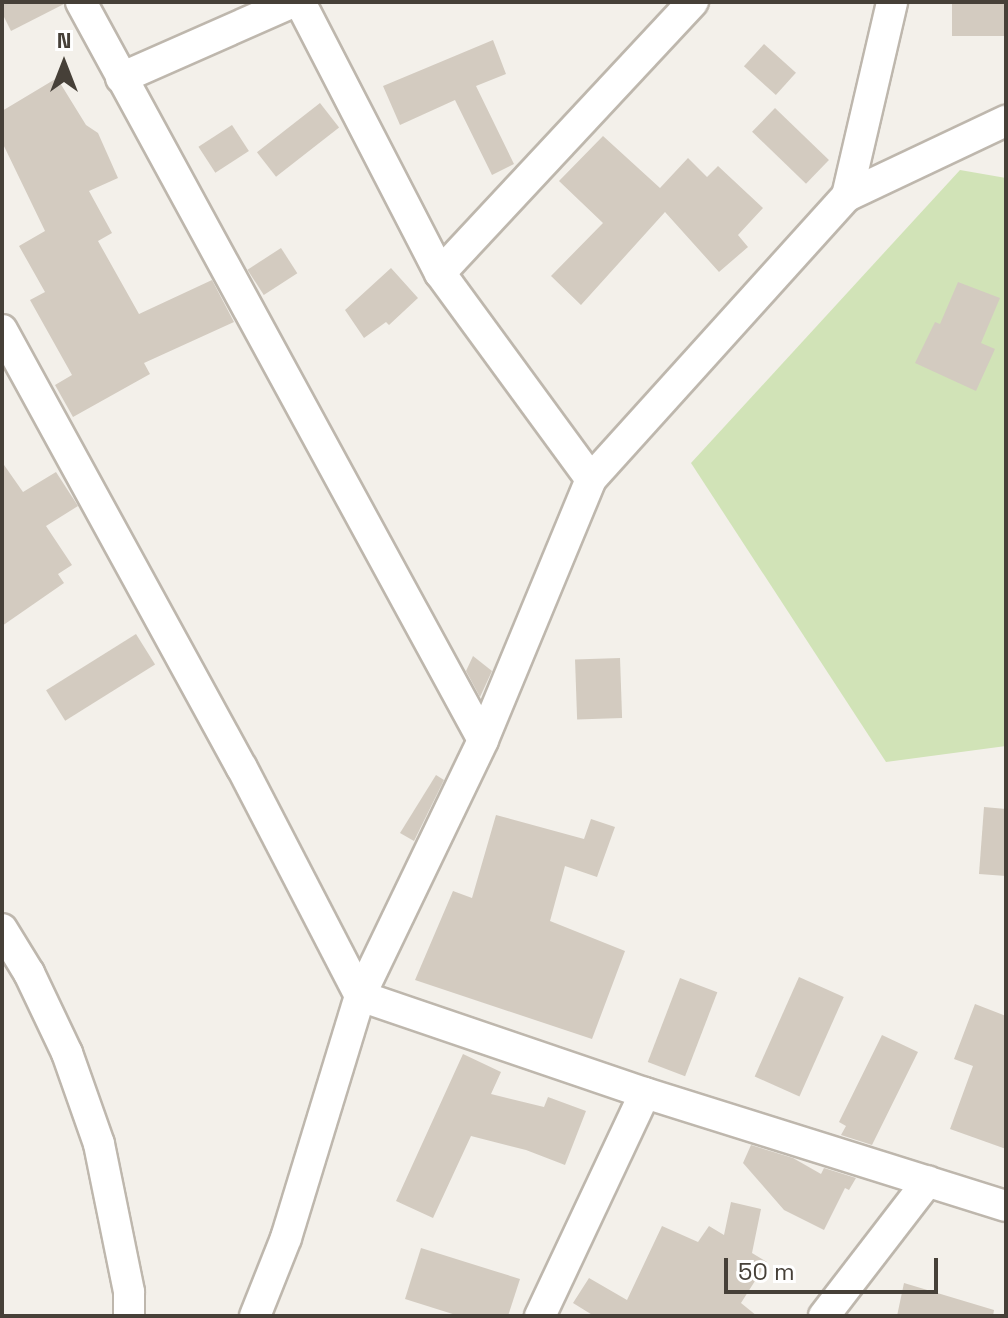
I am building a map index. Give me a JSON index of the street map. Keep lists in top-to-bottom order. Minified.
{"scale_bar":"50 m","north":"top"}
